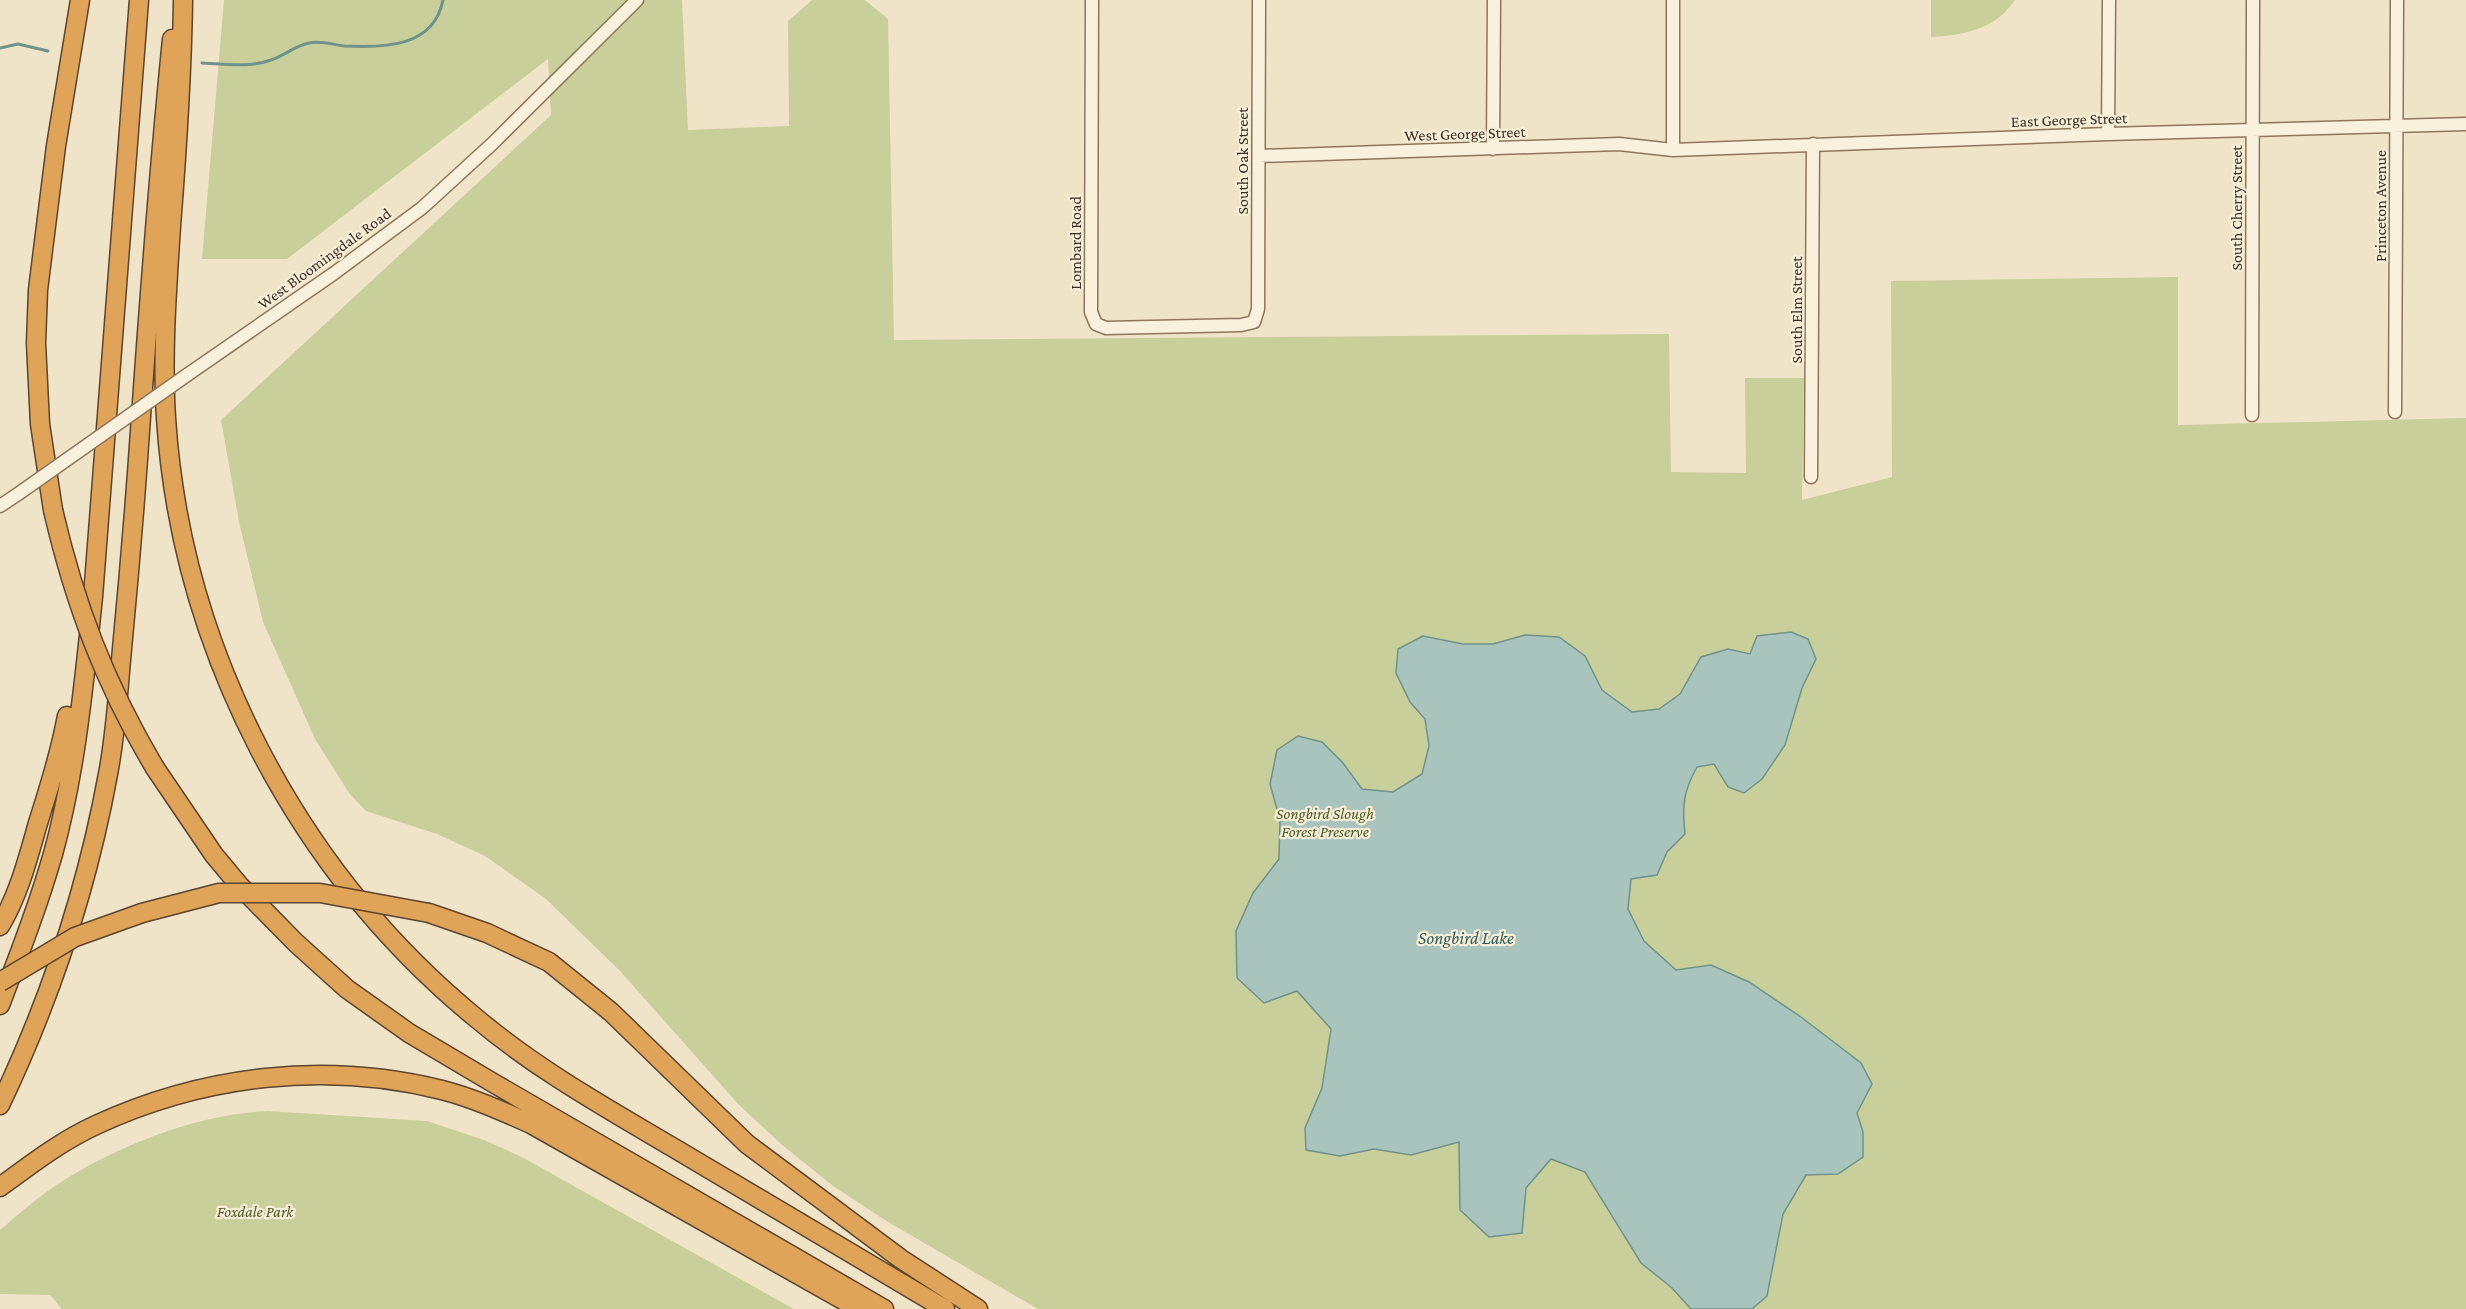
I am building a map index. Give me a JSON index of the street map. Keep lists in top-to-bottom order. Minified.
{"streets":{"street":["East George Street","West George Street","South Oak Street","Princeton Avenue","South Cherry Street","Lombard Road","West Bloomingdale Road","South Elm Street"]},"crossings":[["East George Street","West George Street"],["East George Street","Princeton Avenue"],["East George Street","South Cherry Street"],["East George Street","South Elm Street"],["West George Street","South Oak Street"],["South Oak Street","Lombard Road"]],"water":["Songbird Lake"],"parks":["Songbird Slough Forest Preserve","Foxdale Park"]}
